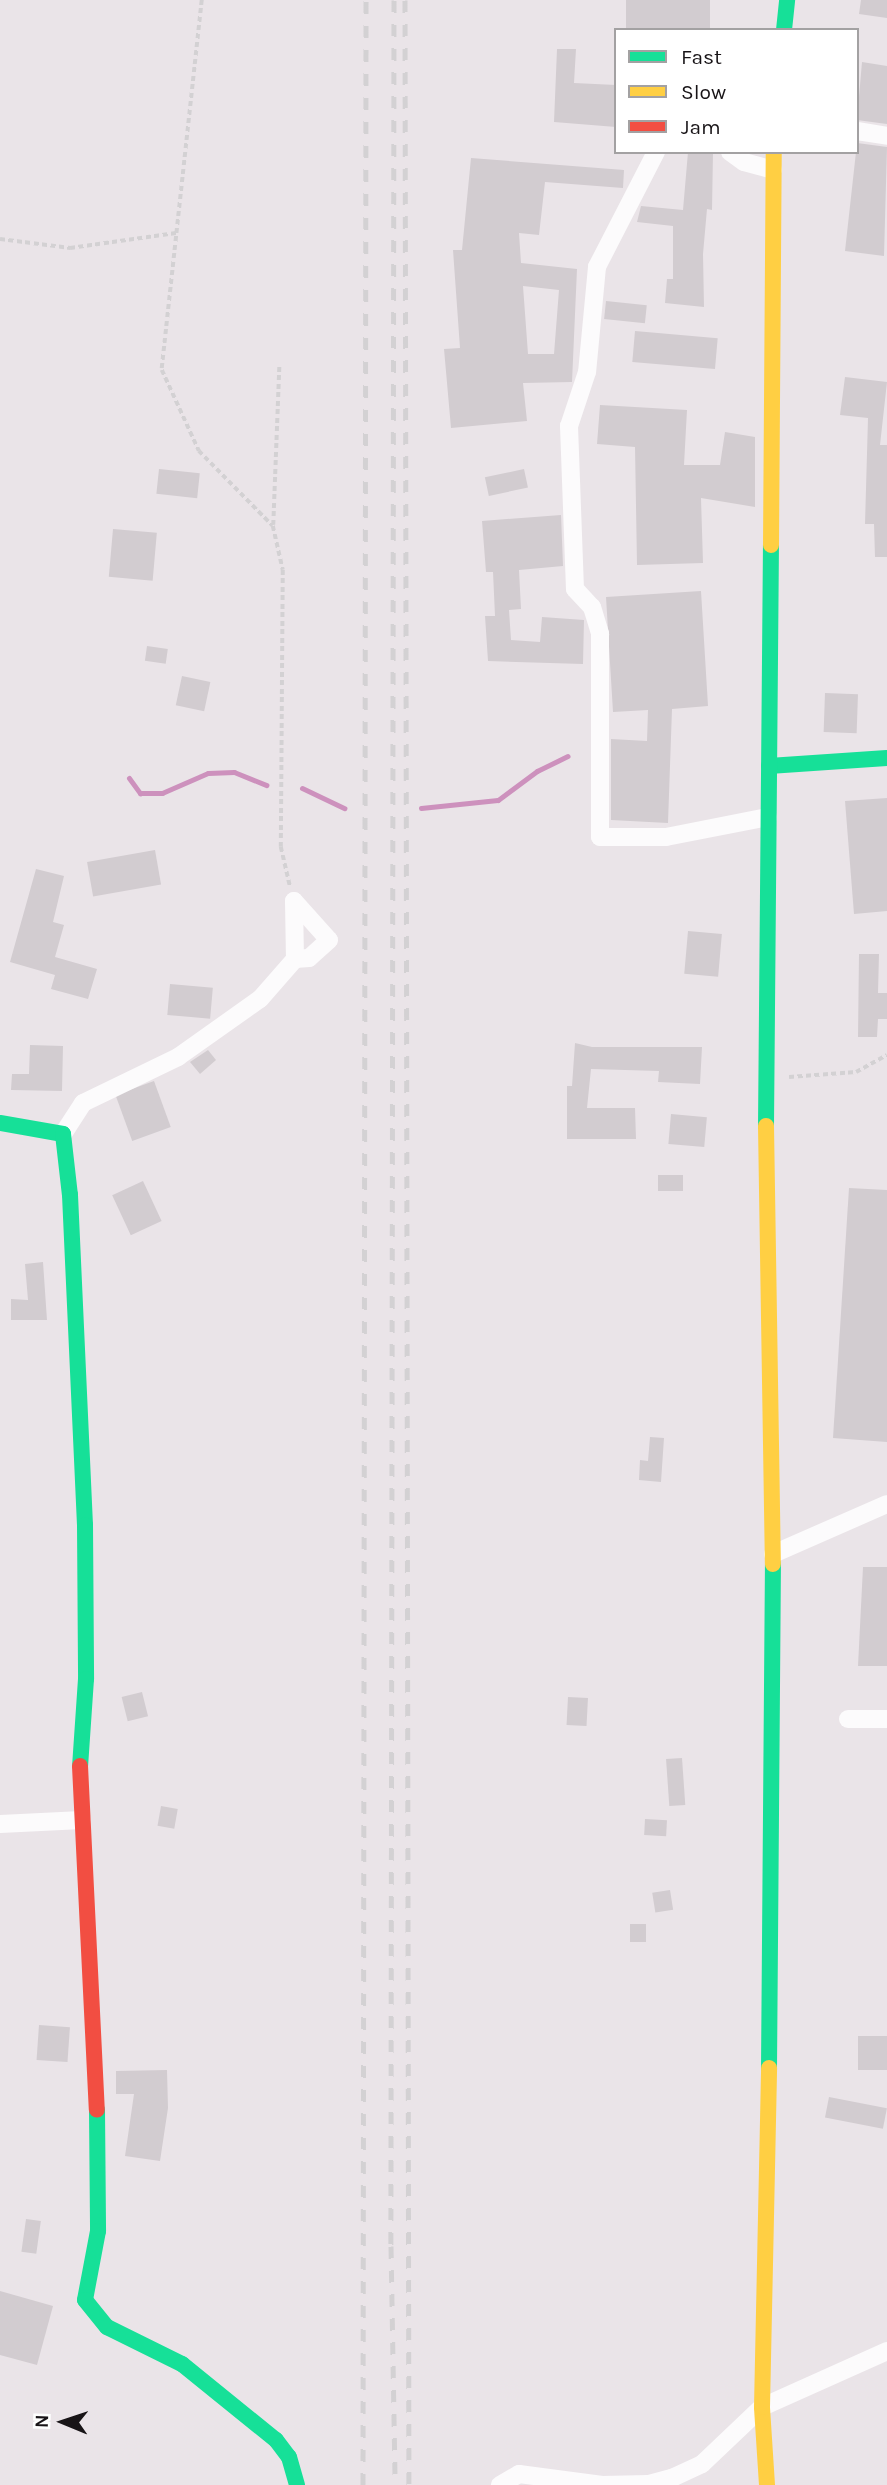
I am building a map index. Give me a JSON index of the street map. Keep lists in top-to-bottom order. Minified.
{"legend":["Fast","Slow","Jam"],"north":"left"}
